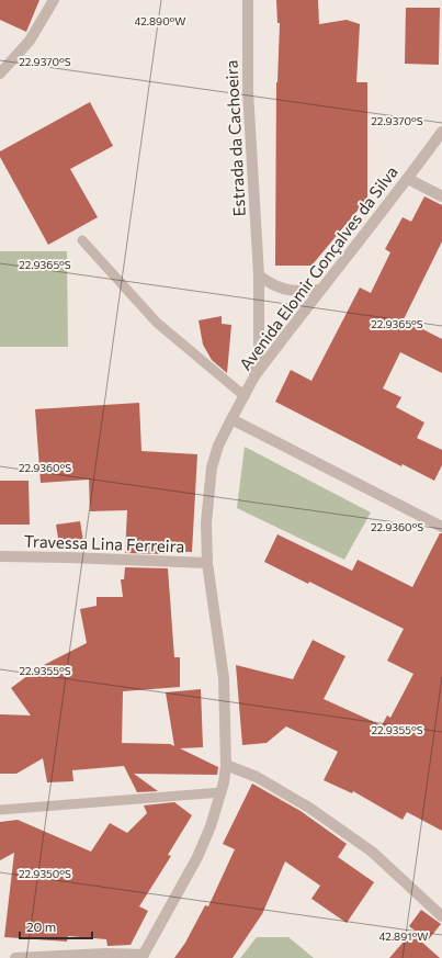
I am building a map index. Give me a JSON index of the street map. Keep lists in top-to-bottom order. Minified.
{"streets":{"street":["Estrada da Cachoeira","Avenida Elomir Gonçalves da Silva","Travessa Lina Ferreira"]},"crossings":[["Estrada da Cachoeira","Avenida Elomir Gonçalves da Silva"],["Avenida Elomir Gonçalves da Silva","Travessa Lina Ferreira"]],"scale_bar":"20 m","coordinates":["42.890°W","22.9370°S","22.9365°S","22.9360°S","22.9355°S","22.9350°S","42.891°W"]}
